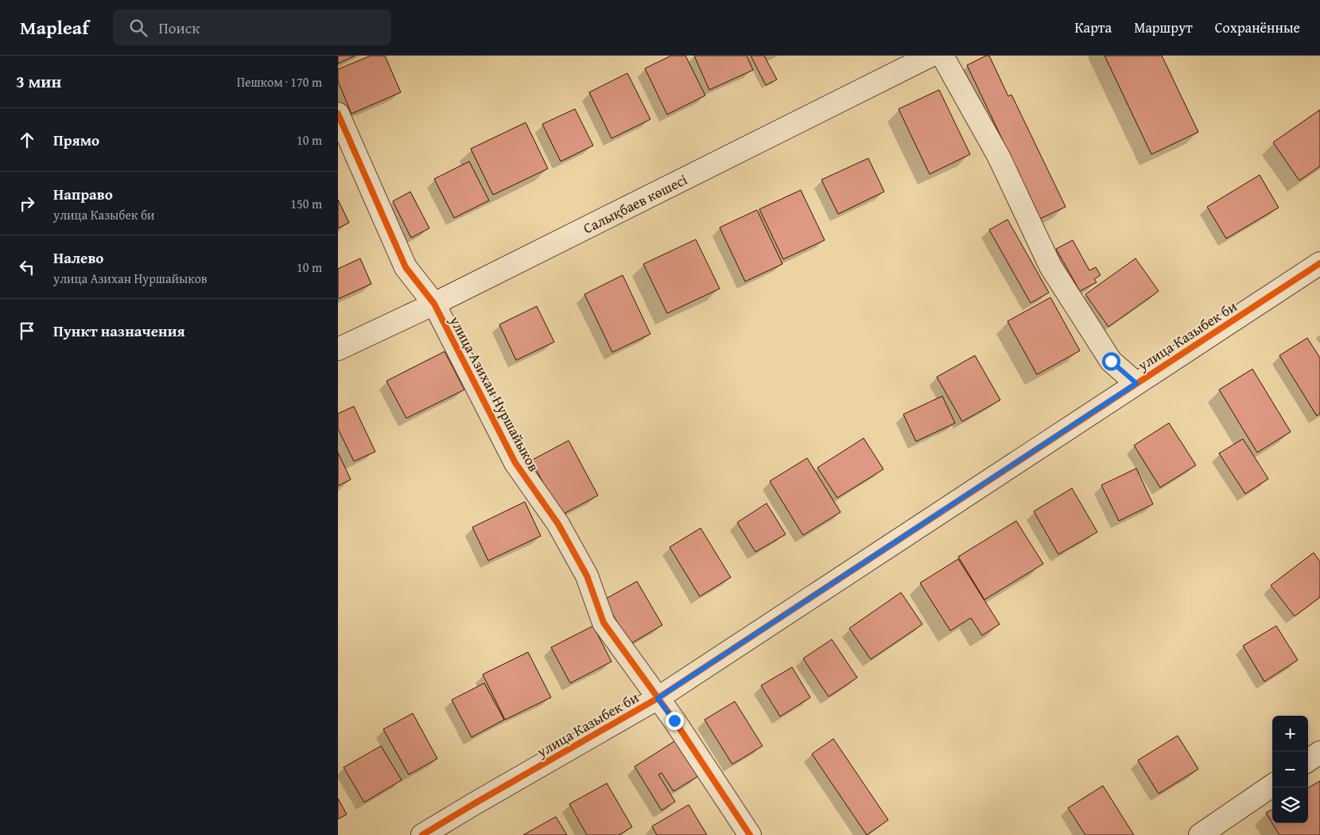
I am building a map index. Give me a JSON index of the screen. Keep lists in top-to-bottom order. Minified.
{"streets":{"street":["Салықбаев көшесі","улица Казыбек би","улица Азихан Нуршайыков"]},"crossings":[["Салықбаев көшесі","улица Азихан Нуршайыков"],["улица Казыбек би","улица Азихан Нуршайыков"]],"page":{"header":"Mapleaf","search":"Поиск","nav":["Карта","Маршрут","Сохранённые"],"heading":["3 мин","Пешком · 170 m"],"list":[["Прямо","10 m"],["Направо","улица Казыбек би","150 m"],["Налево","улица Азихан Нуршайыков","10 m"],"Пункт назначения"],"map_buttons":["+","−"]}}
